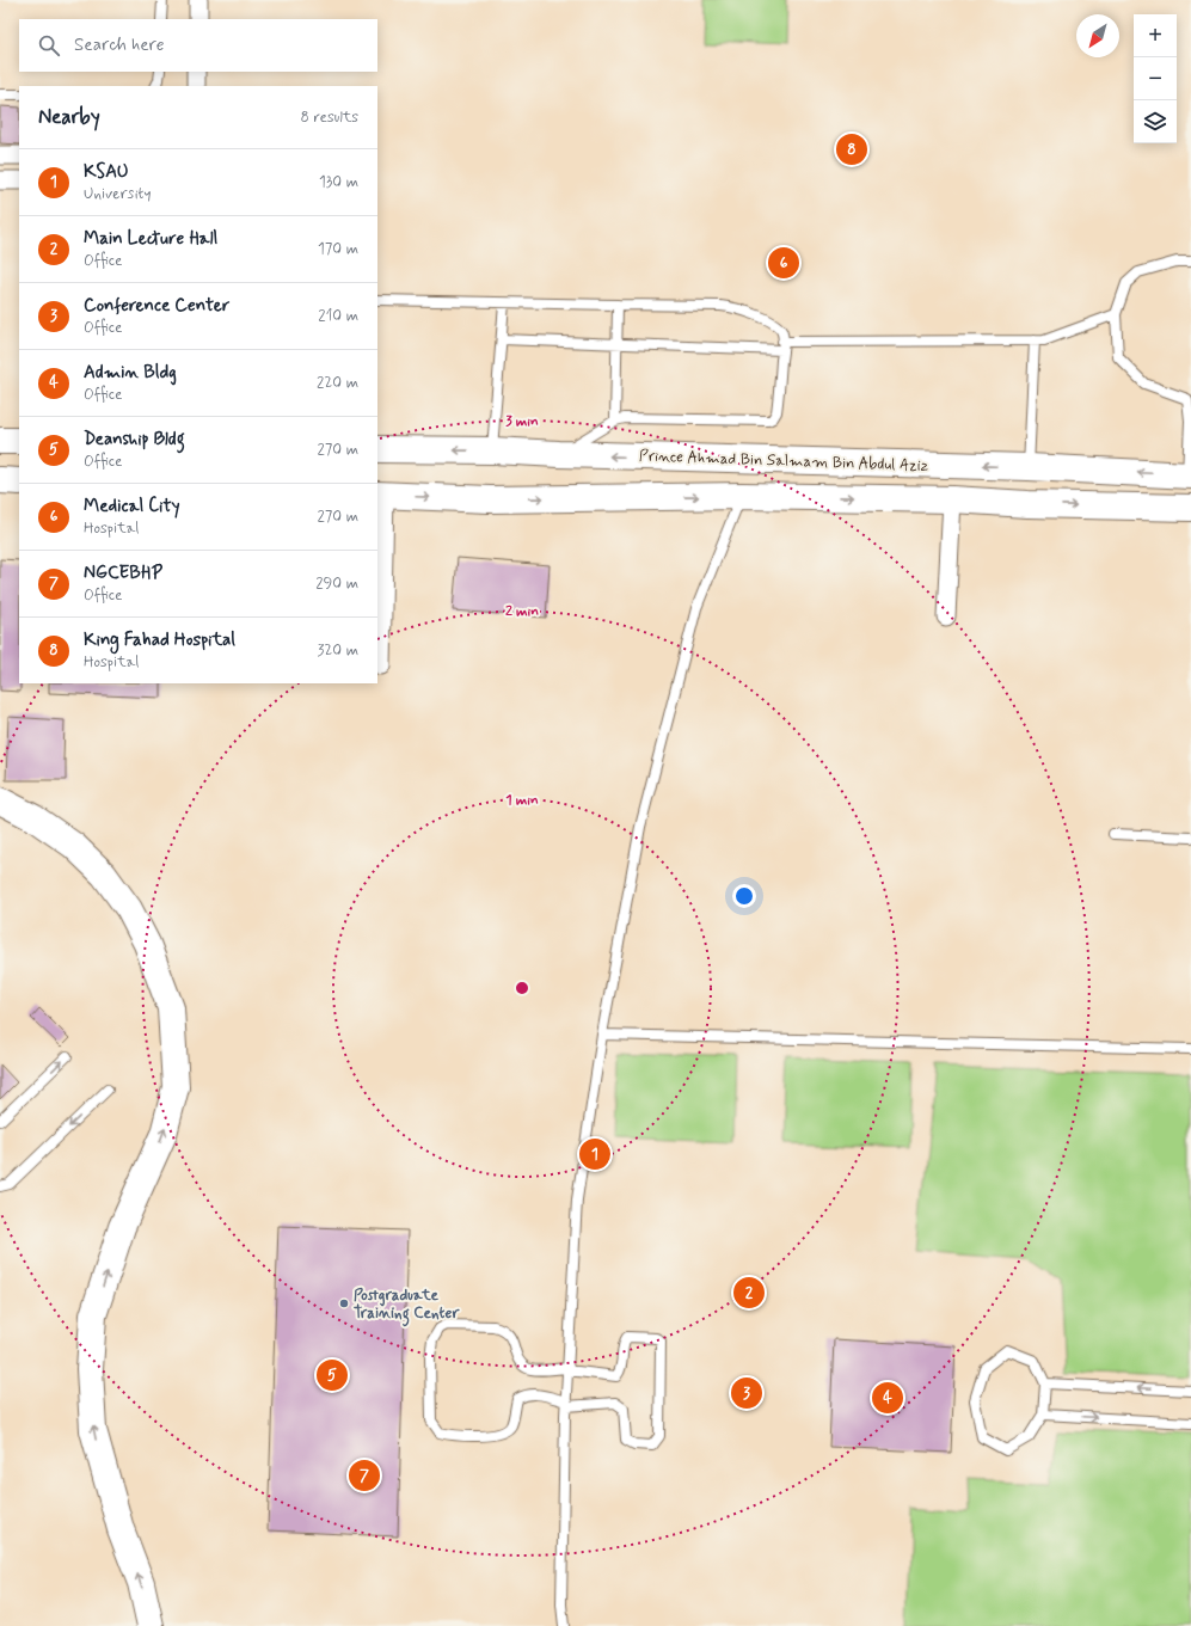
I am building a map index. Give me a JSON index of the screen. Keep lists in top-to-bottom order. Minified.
{"streets":{"main road":["Prince Ahmad Bin Salmam Bin Abdul Aziz"]},"places":["Postgraduate Training Center"],"north":"bottom left","page":{"map_buttons":["+","−"],"search":"Search here","heading":["Nearby","8 results"],"pins":["8","6","1","2","5","3","4","7"],"list":[{"mark":"1","name":"KSAU","note":"University","value":"130 m"},{"mark":"2","name":"Main Lecture Hall","note":"Office","value":"170 m"},{"mark":"3","name":"Conference Center","note":"Office","value":"210 m"},{"mark":"4","name":"Admin Bldg","note":"Office","value":"220 m"},{"mark":"5","name":"Deanship Bldg","note":"Office","value":"270 m"},{"mark":"6","name":"Medical City","note":"Hospital","value":"270 m"},{"mark":"7","name":"NGCEBHP","note":"Office","value":"290 m"},{"mark":"8","name":"King Fahad Hospital","note":"Hospital","value":"320 m"}]},"rings":["3 min","2 min","1 min"]}
